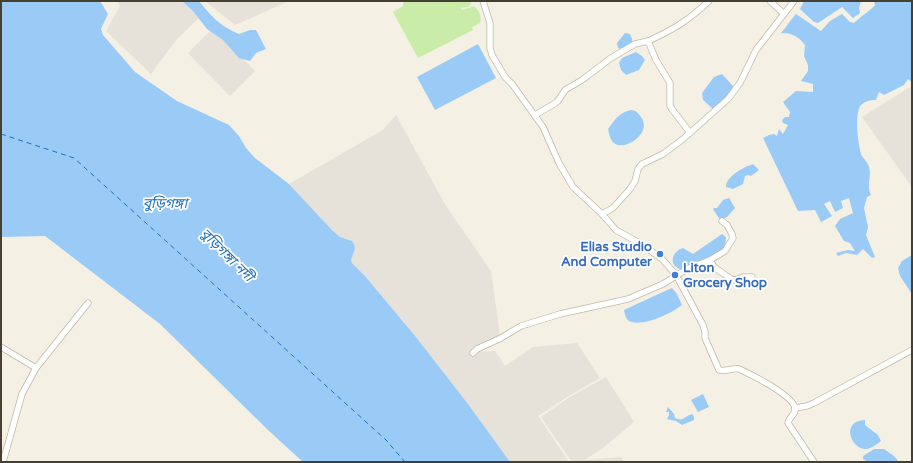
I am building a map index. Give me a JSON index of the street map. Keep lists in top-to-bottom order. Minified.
{"water":["বুড়িগঙ্গা","বুড়িগঙ্গা নদী"],"places":["Elias Studio And Computer","Liton Grocery Shop"]}
